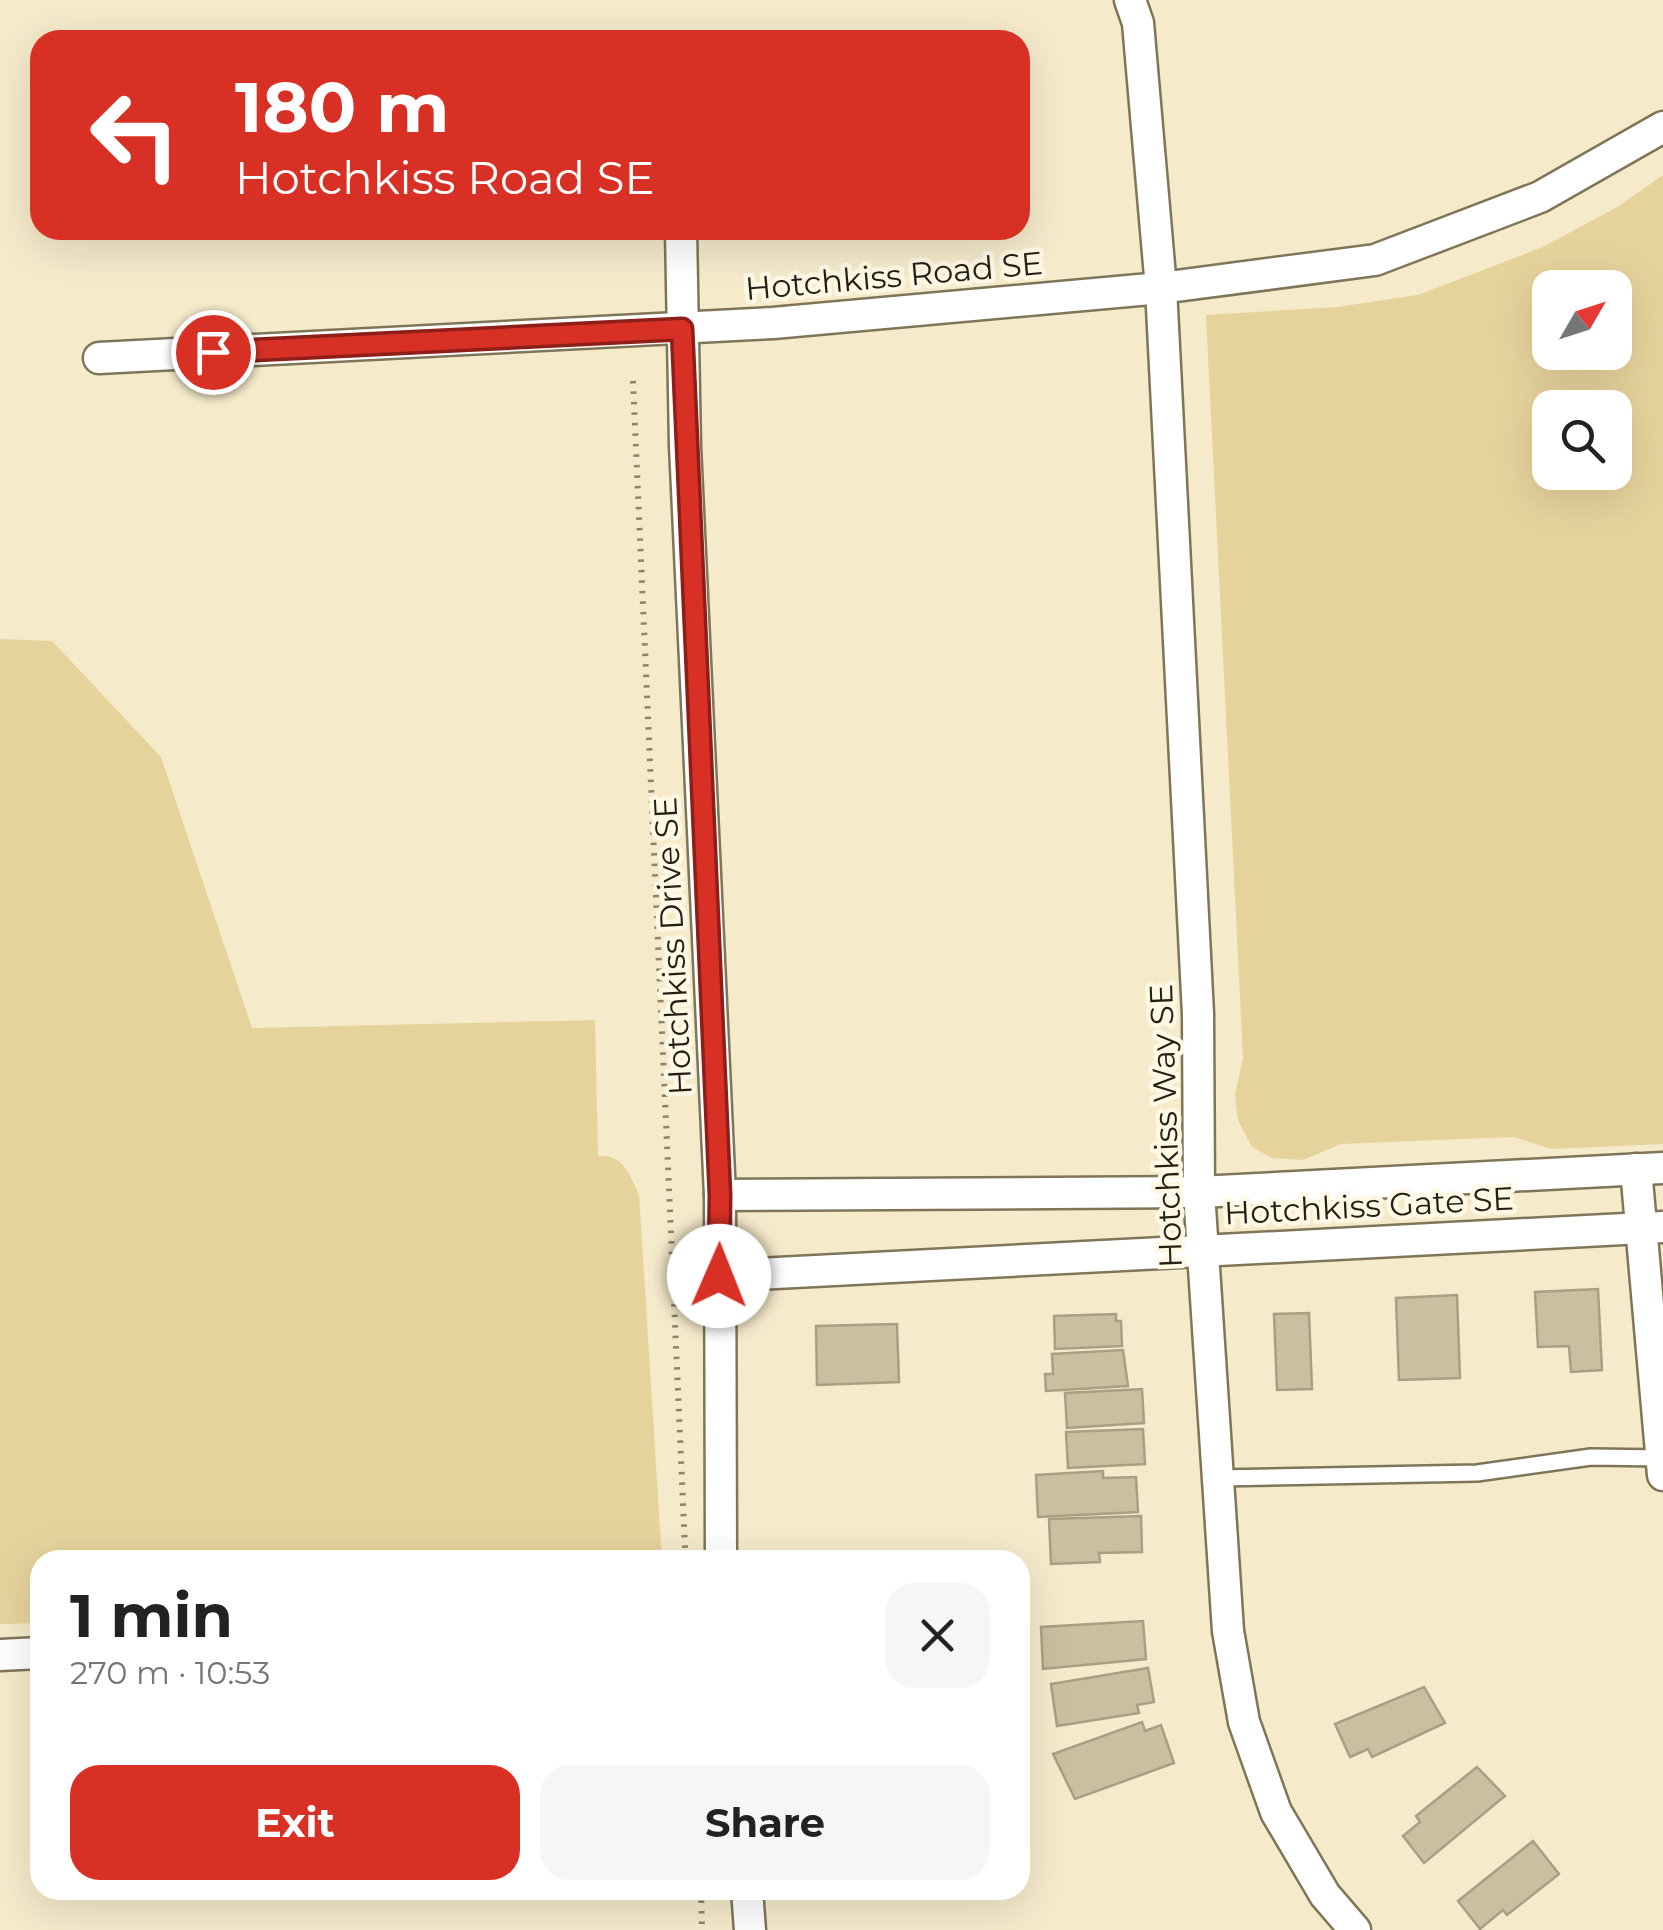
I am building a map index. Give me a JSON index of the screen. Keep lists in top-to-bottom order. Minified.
{"streets":{"street":["Hotchkiss Road SE","Hotchkiss Drive SE","Hotchkiss Way SE","Hotchkiss Gate SE"]},"crossings":[["Hotchkiss Road SE","Hotchkiss Drive SE"],["Hotchkiss Road SE","Hotchkiss Way SE"],["Hotchkiss Drive SE","Hotchkiss Gate SE"],["Hotchkiss Way SE","Hotchkiss Gate SE"]],"north":"top right","page":{"turn":["180 m","Hotchkiss Road SE"],"heading":["1 min","270 m · 10:53"],"buttons":["Exit","Share"]}}
